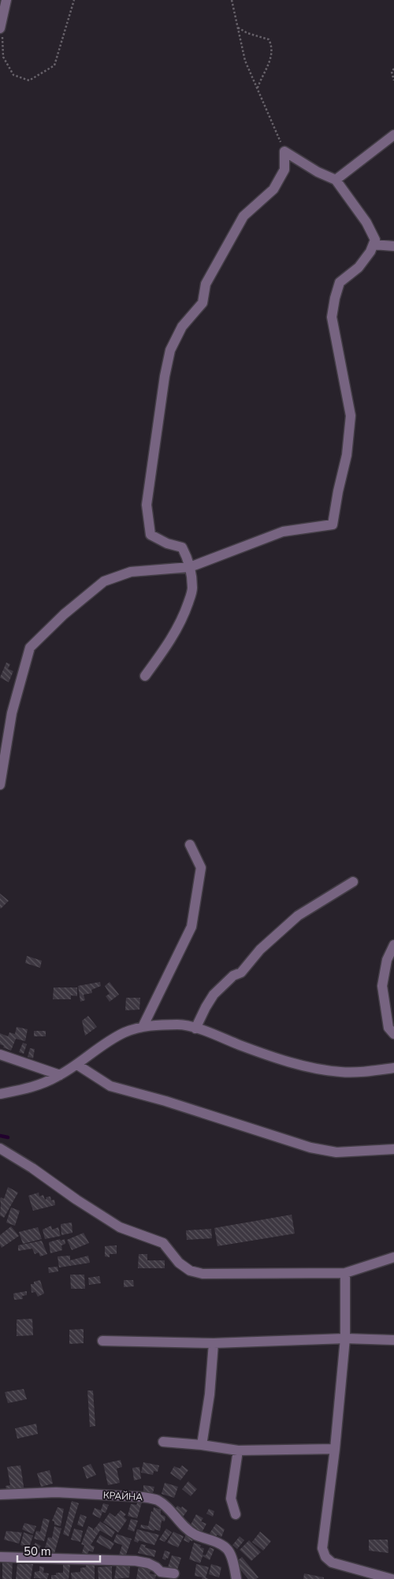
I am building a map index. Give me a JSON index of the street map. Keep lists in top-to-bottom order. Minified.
{"streets":{"street":["КРАЙНА"]},"scale_bar":"50 m"}
